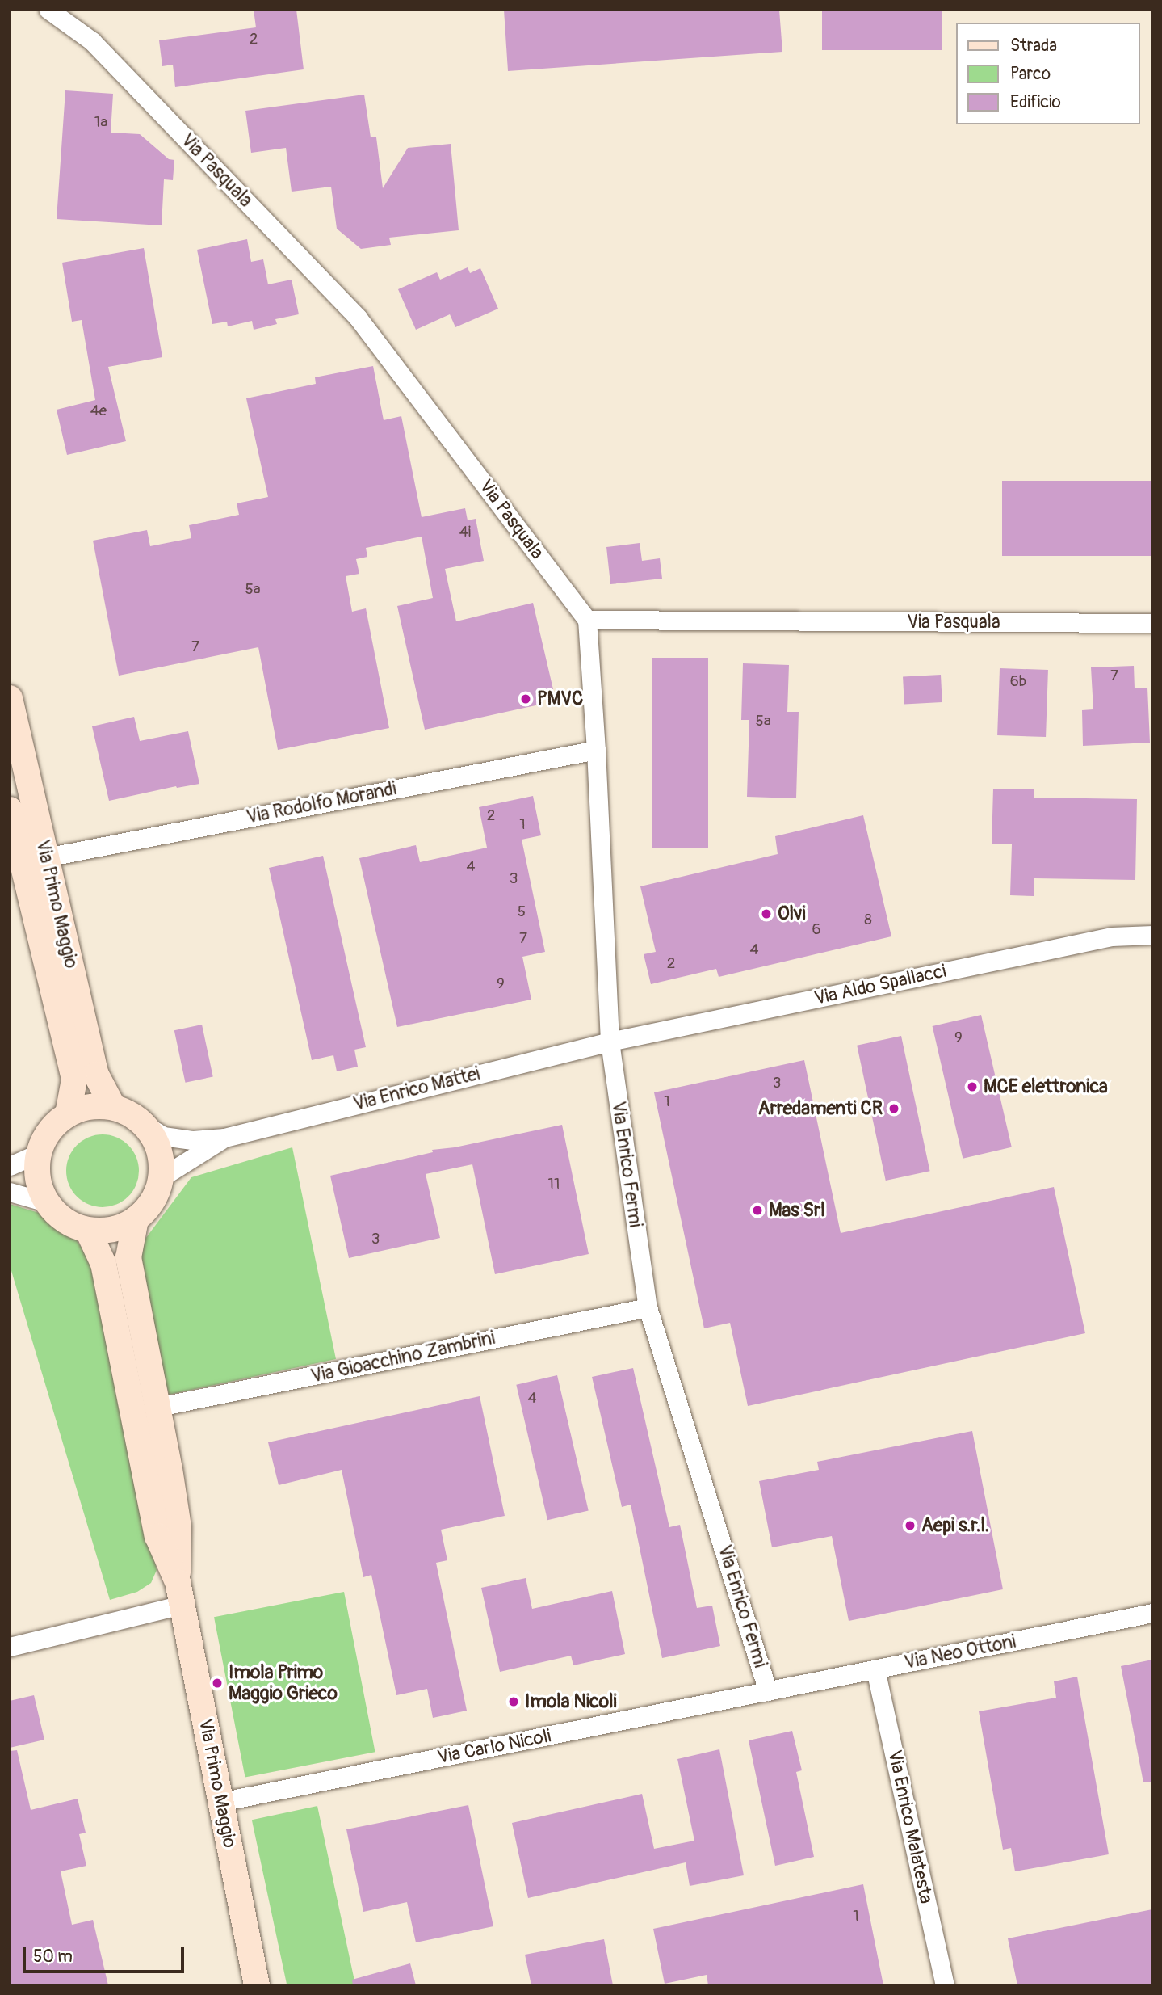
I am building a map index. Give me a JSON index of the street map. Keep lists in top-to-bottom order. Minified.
{"streets":{"street":["Via Pasquala","Via Rodolfo Morandi","Via Primo Maggio","Via Aldo Spallacci","Via Enrico Mattei","Via Enrico Fermi","Via Gioacchino Zambrini","Via Neo Ottoni","Via Carlo Nicoli","Via Enrico Malatesta"]},"crossings":[["Via Pasquala","Via Enrico Fermi"],["Via Rodolfo Morandi","Via Primo Maggio"],["Via Rodolfo Morandi","Via Enrico Fermi"],["Via Primo Maggio","Via Enrico Mattei"],["Via Primo Maggio","Via Gioacchino Zambrini"],["Via Primo Maggio","Via Carlo Nicoli"],["Via Aldo Spallacci","Via Enrico Mattei"],["Via Aldo Spallacci","Via Enrico Fermi"],["Via Enrico Mattei","Via Enrico Fermi"],["Via Enrico Fermi","Via Gioacchino Zambrini"],["Via Enrico Fermi","Via Neo Ottoni"],["Via Enrico Fermi","Via Carlo Nicoli"],["Via Neo Ottoni","Via Carlo Nicoli"],["Via Neo Ottoni","Via Enrico Malatesta"]],"places":["PMVC","Olvi","MCE elettronica","Arredamenti CR","Mas Srl","Aepi s.r.l.","Imola Primo Maggio Grieco","Imola Nicoli"],"house_numbers":["2","1a","4e","4i","5a","7","7","6b","5a","2","1","4","3","5","8","6","7","4","2","9","9","3","1","11","3","4","1"],"legend":["Strada","Parco","Edificio"],"scale_bar":"50 m"}
